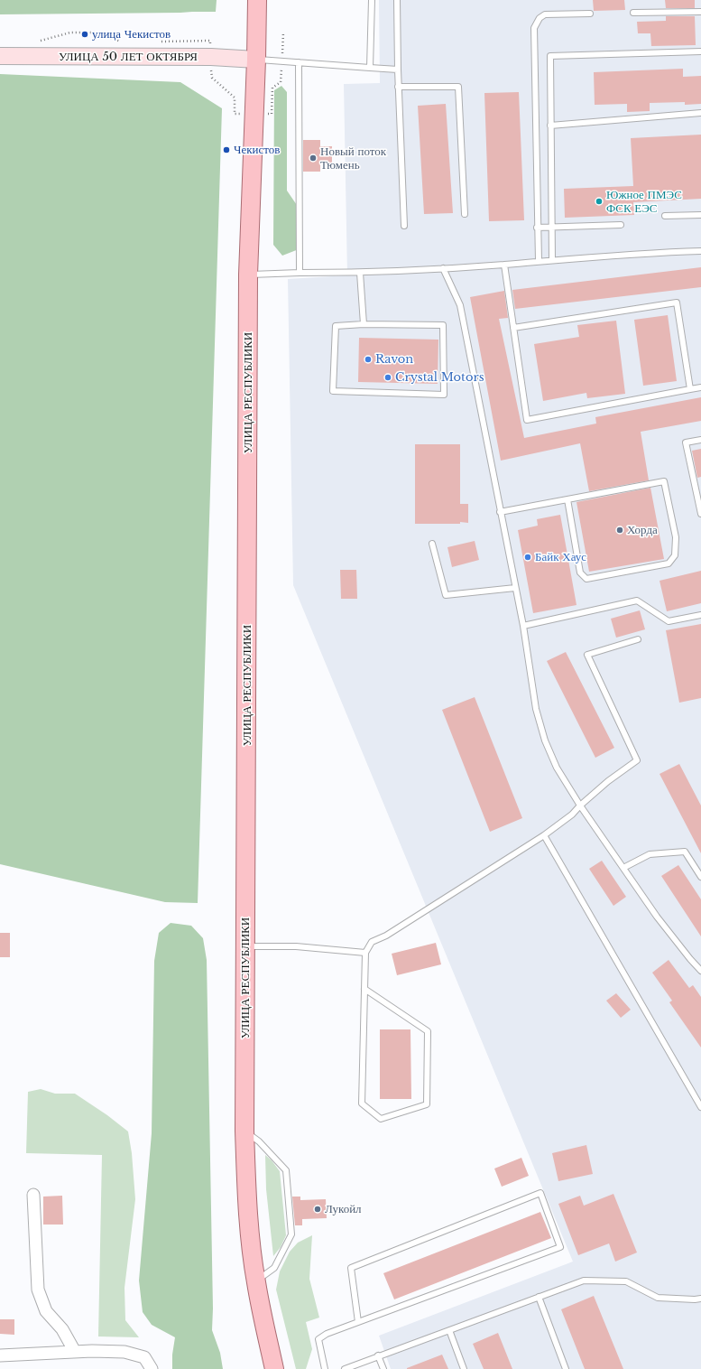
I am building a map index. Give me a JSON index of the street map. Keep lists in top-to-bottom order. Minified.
{"streets":{"main road":["УЛИЦА 50 ЛЕТ ОКТЯБРЯ","УЛИЦА РЕСПУБЛИКИ"]},"crossings":[["УЛИЦА 50 ЛЕТ ОКТЯБРЯ","УЛИЦА РЕСПУБЛИКИ"]],"places":["улица Чекистов","Чекистов","Новый поток Тюмень","Южное ПМЭС ФСК ЕЭС","Ravon","Crystal Motors","Хорда","Байк Хаус","Лукойл"]}
